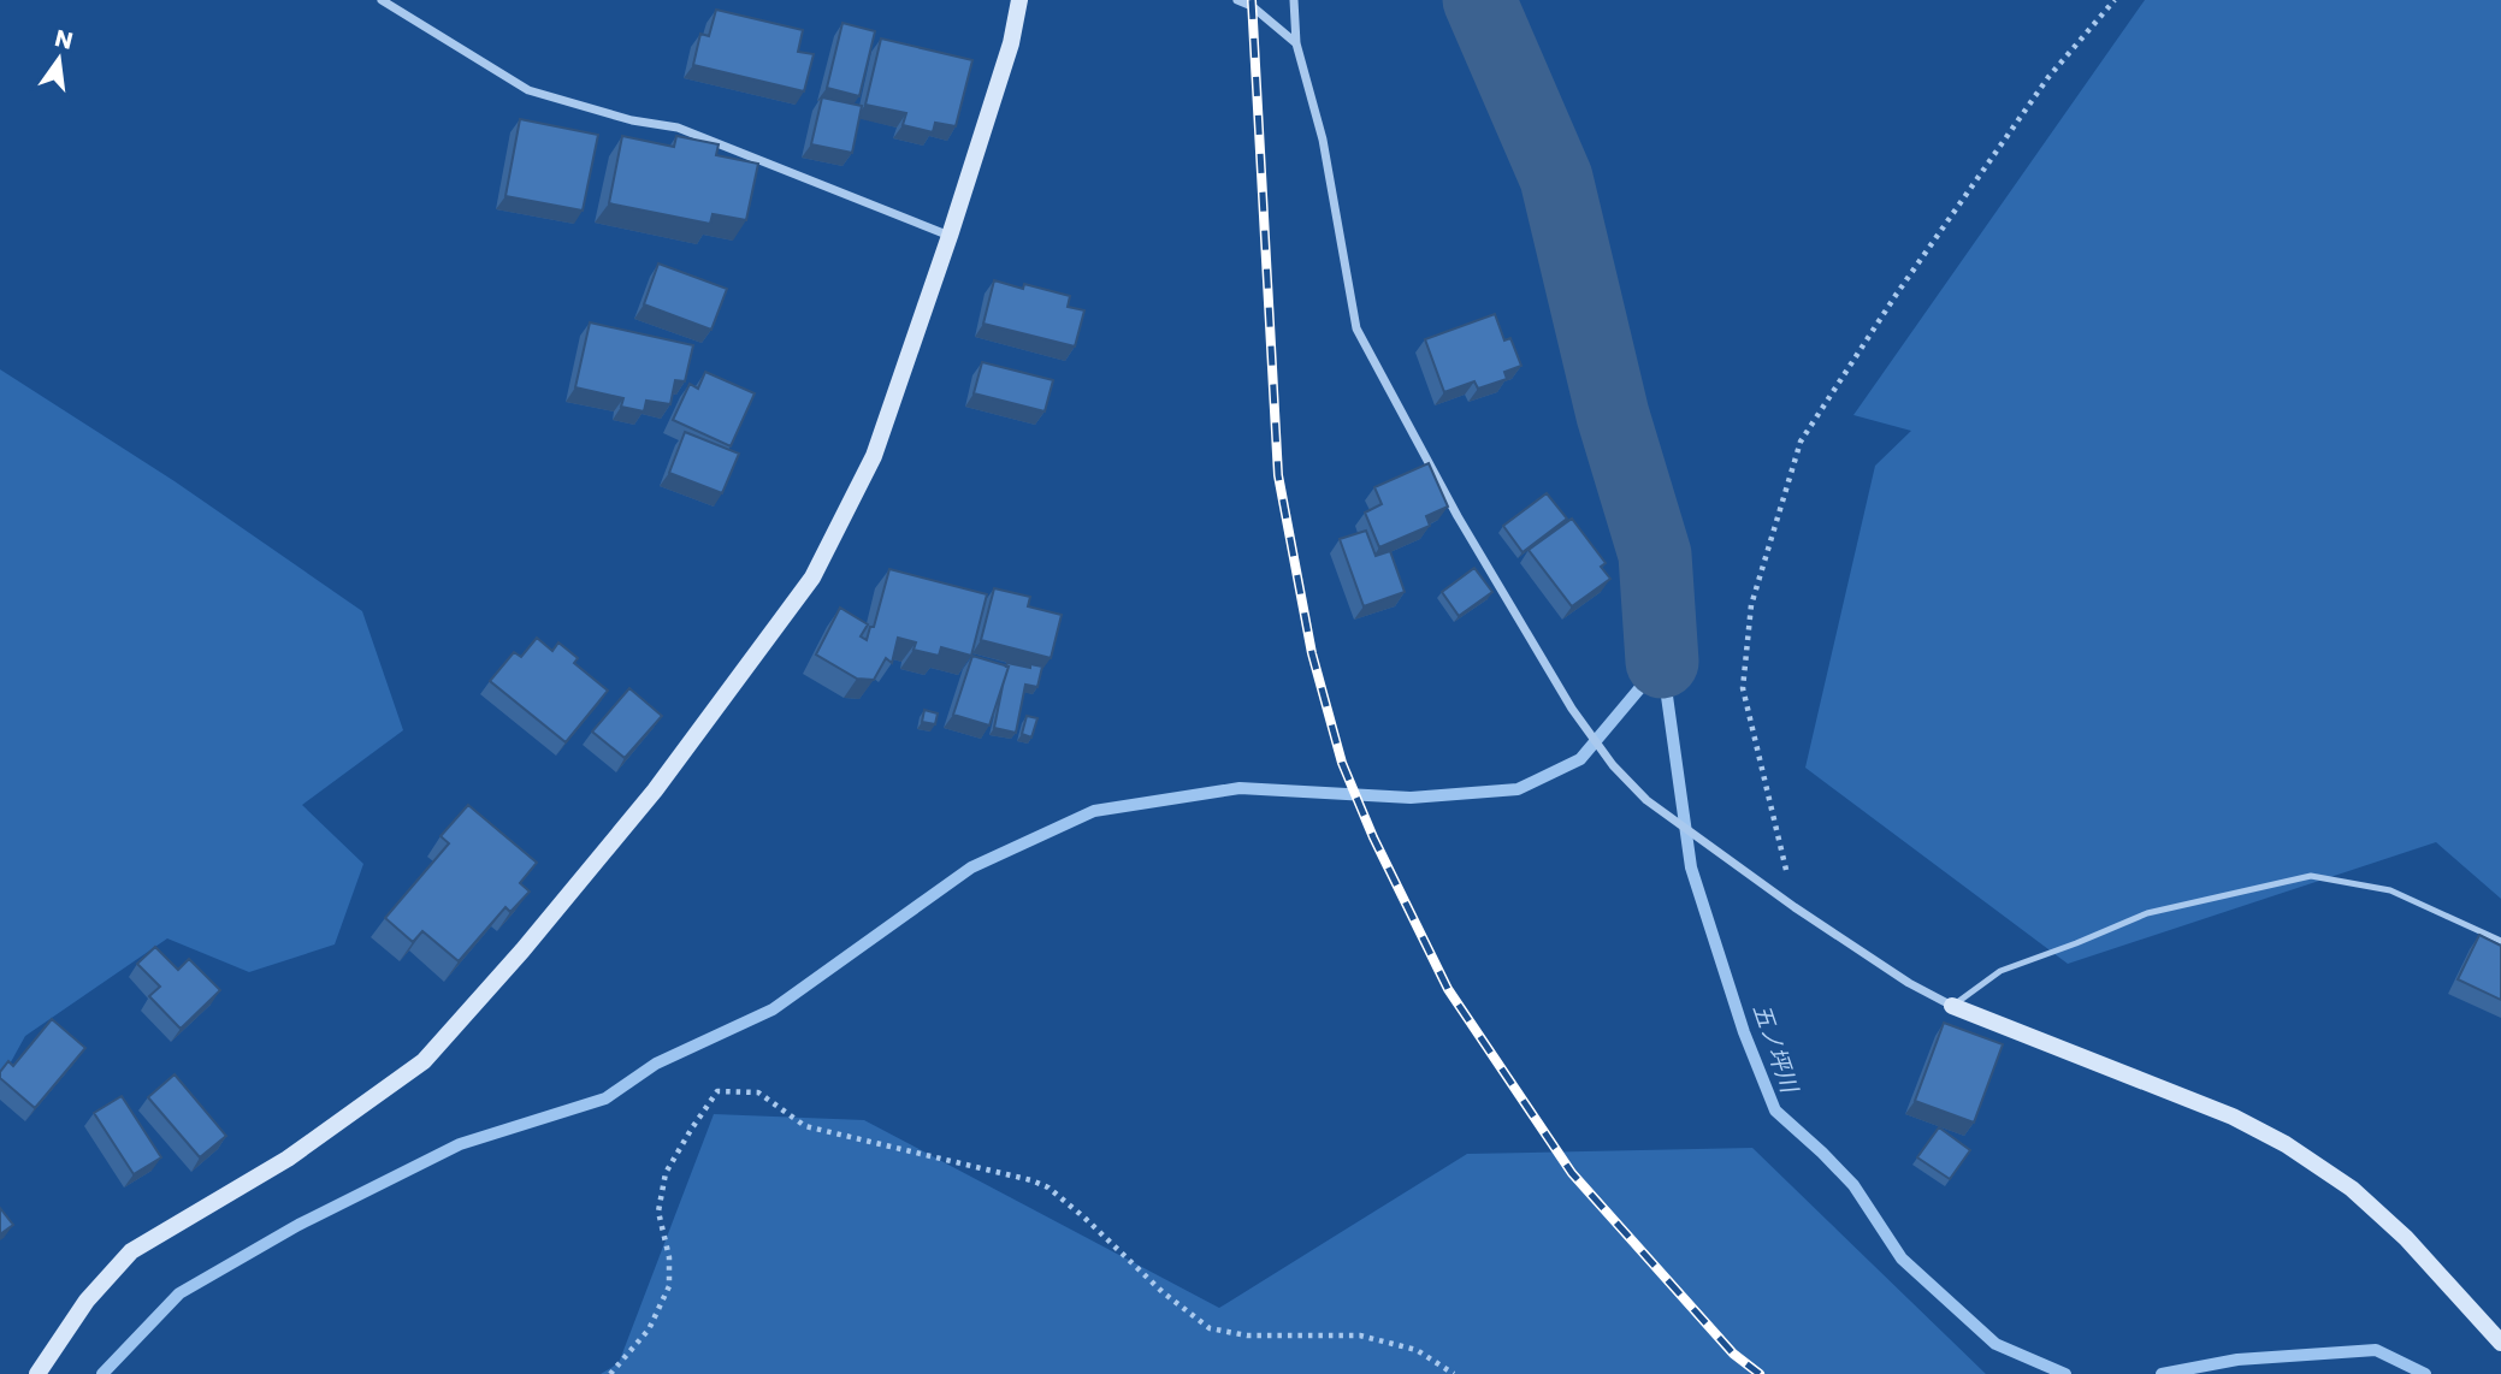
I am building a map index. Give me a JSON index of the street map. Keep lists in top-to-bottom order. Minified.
{"water":["五ノ坪川"],"north":"top"}
